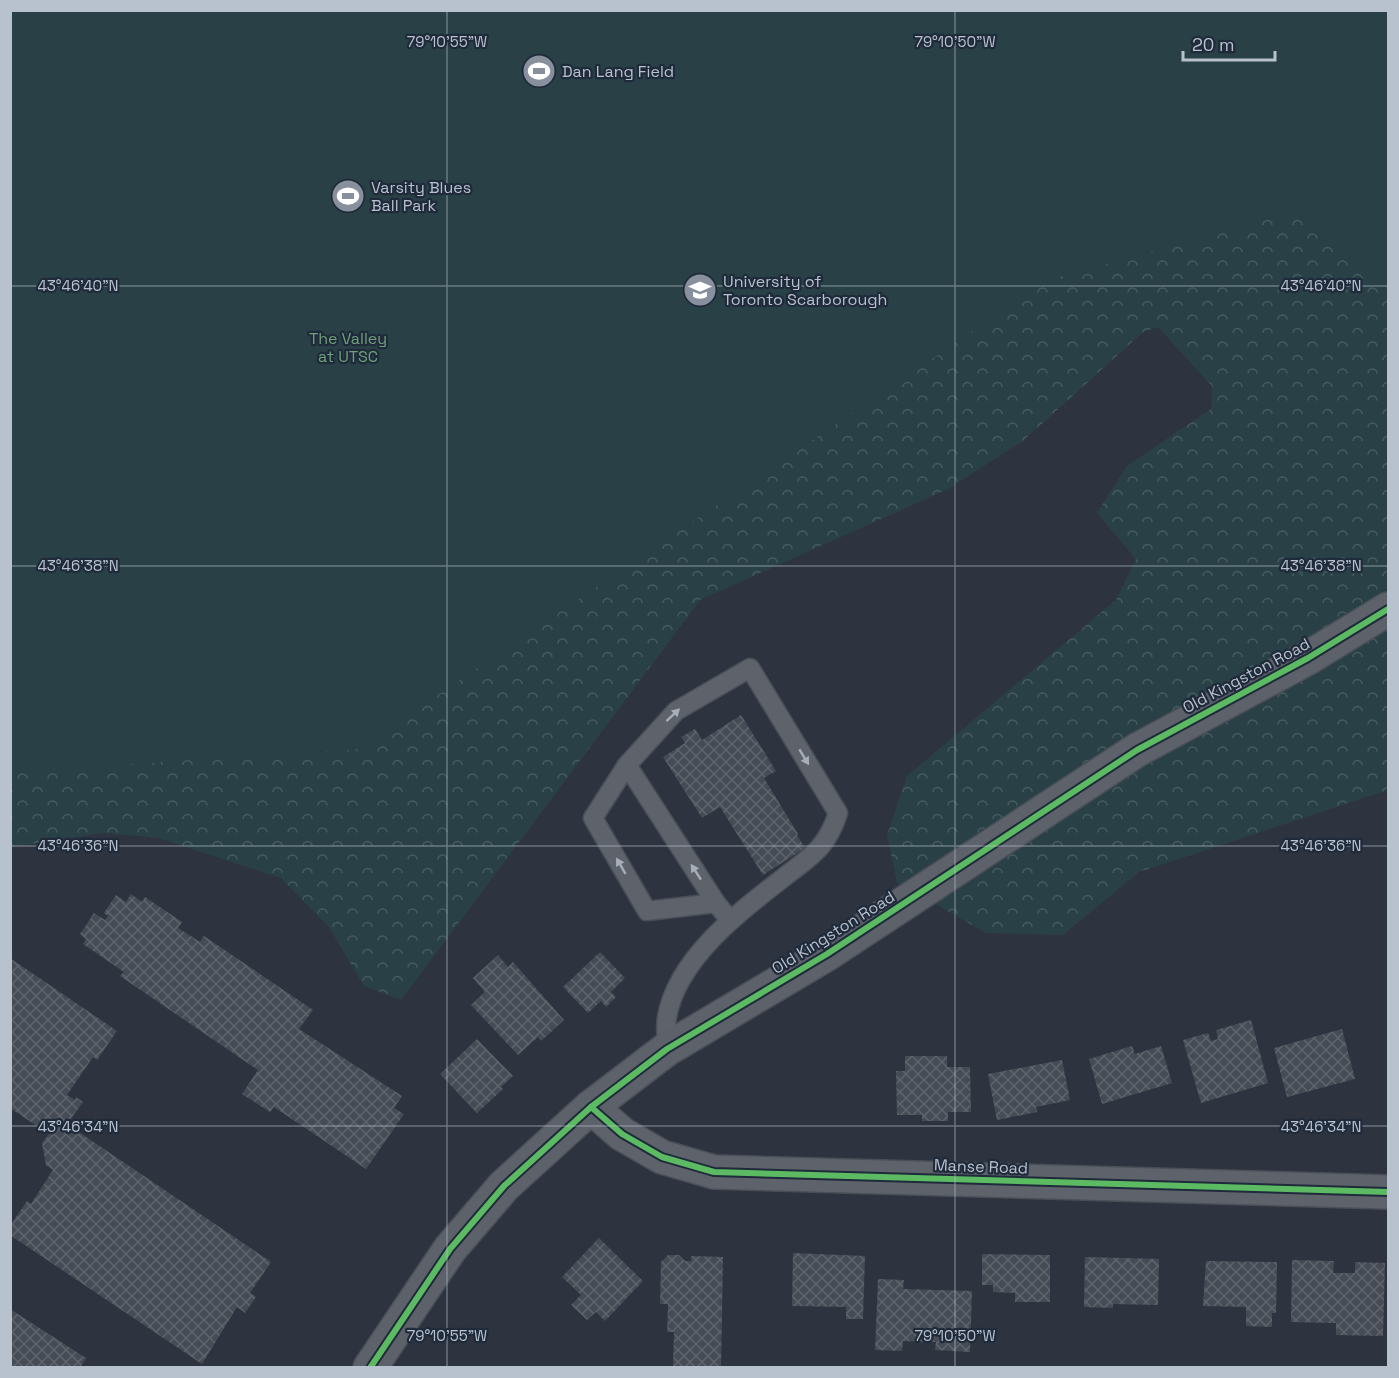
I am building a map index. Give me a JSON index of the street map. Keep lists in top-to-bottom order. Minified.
{"streets":{"street":["Old Kingston Road","Manse Road"]},"crossings":[["Old Kingston Road","Manse Road"]],"parks":["The Valley at UTSC"],"places":{"sports":["Dan Lang Field","Varsity Blues Ball Park"],"school or university":["University of Toronto Scarborough"]},"scale_bar":"20 m","coordinates":["79°10'55\"W","79°10'50\"W","43°46'40\"N","43°46'38\"N","43°46'36\"N","43°46'34\"N"]}
